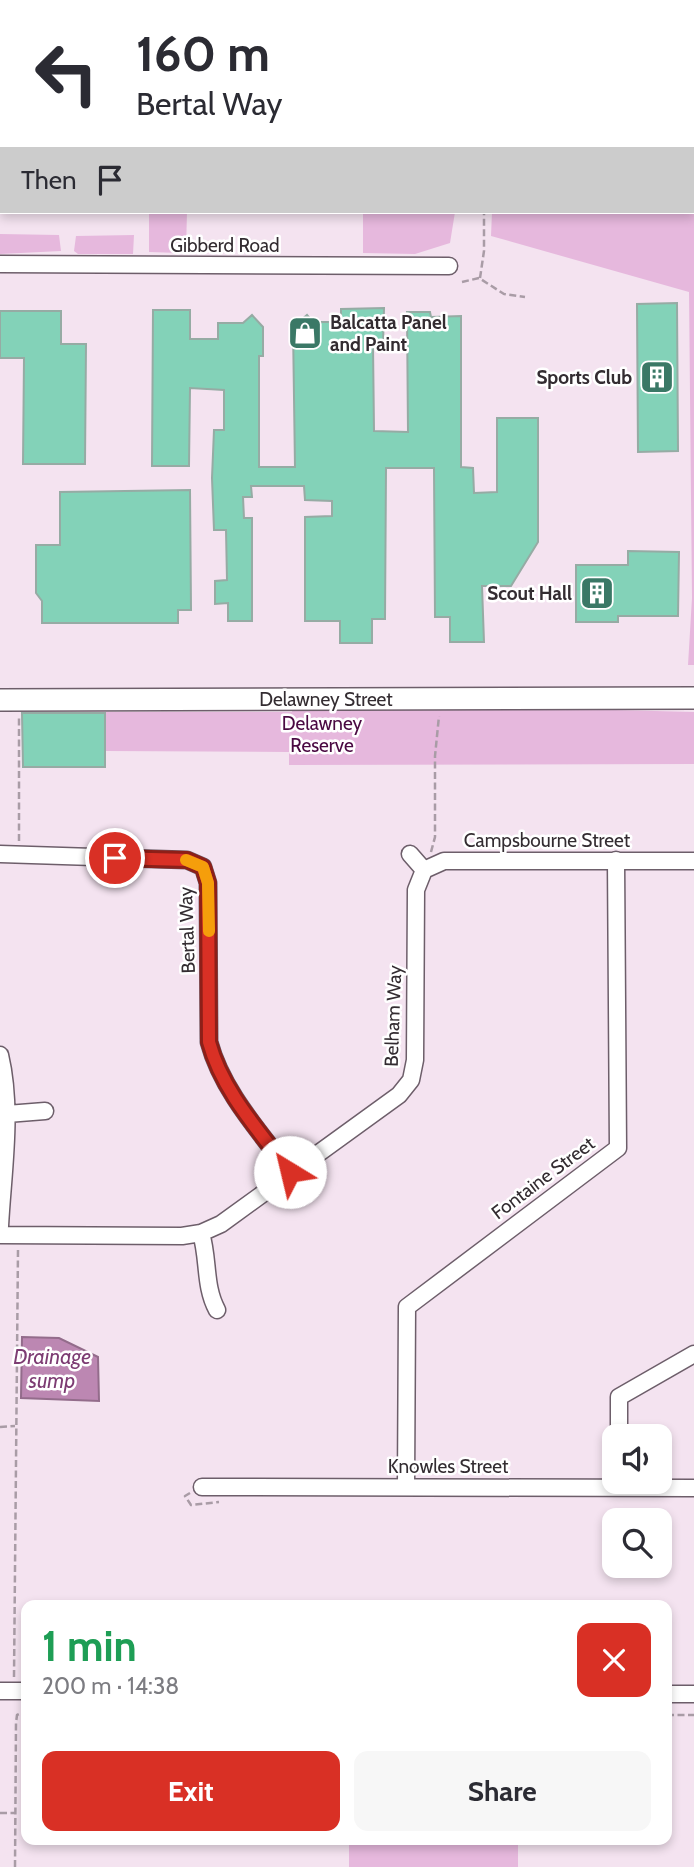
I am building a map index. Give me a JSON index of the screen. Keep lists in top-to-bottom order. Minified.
{"streets":{"street":["Gibberd Road","Delawney Street","Campsbourne Street","Bertal Way","Belham Way","Fontaine Street","Knowles Street"]},"crossings":[["Campsbourne Street","Belham Way"],["Campsbourne Street","Fontaine Street"],["Bertal Way","Belham Way"],["Fontaine Street","Knowles Street"]],"water":["Drainage sump"],"parks":["Delawney Reserve"],"places":{"shop":["Balcatta Panel and Paint"],"building":["Sports Club","Scout Hall"]},"page":{"turn":["160 m","Bertal Way"],"then":"Then","heading":["1 min","200 m · 14:38"],"buttons":["Exit","Share"]}}
